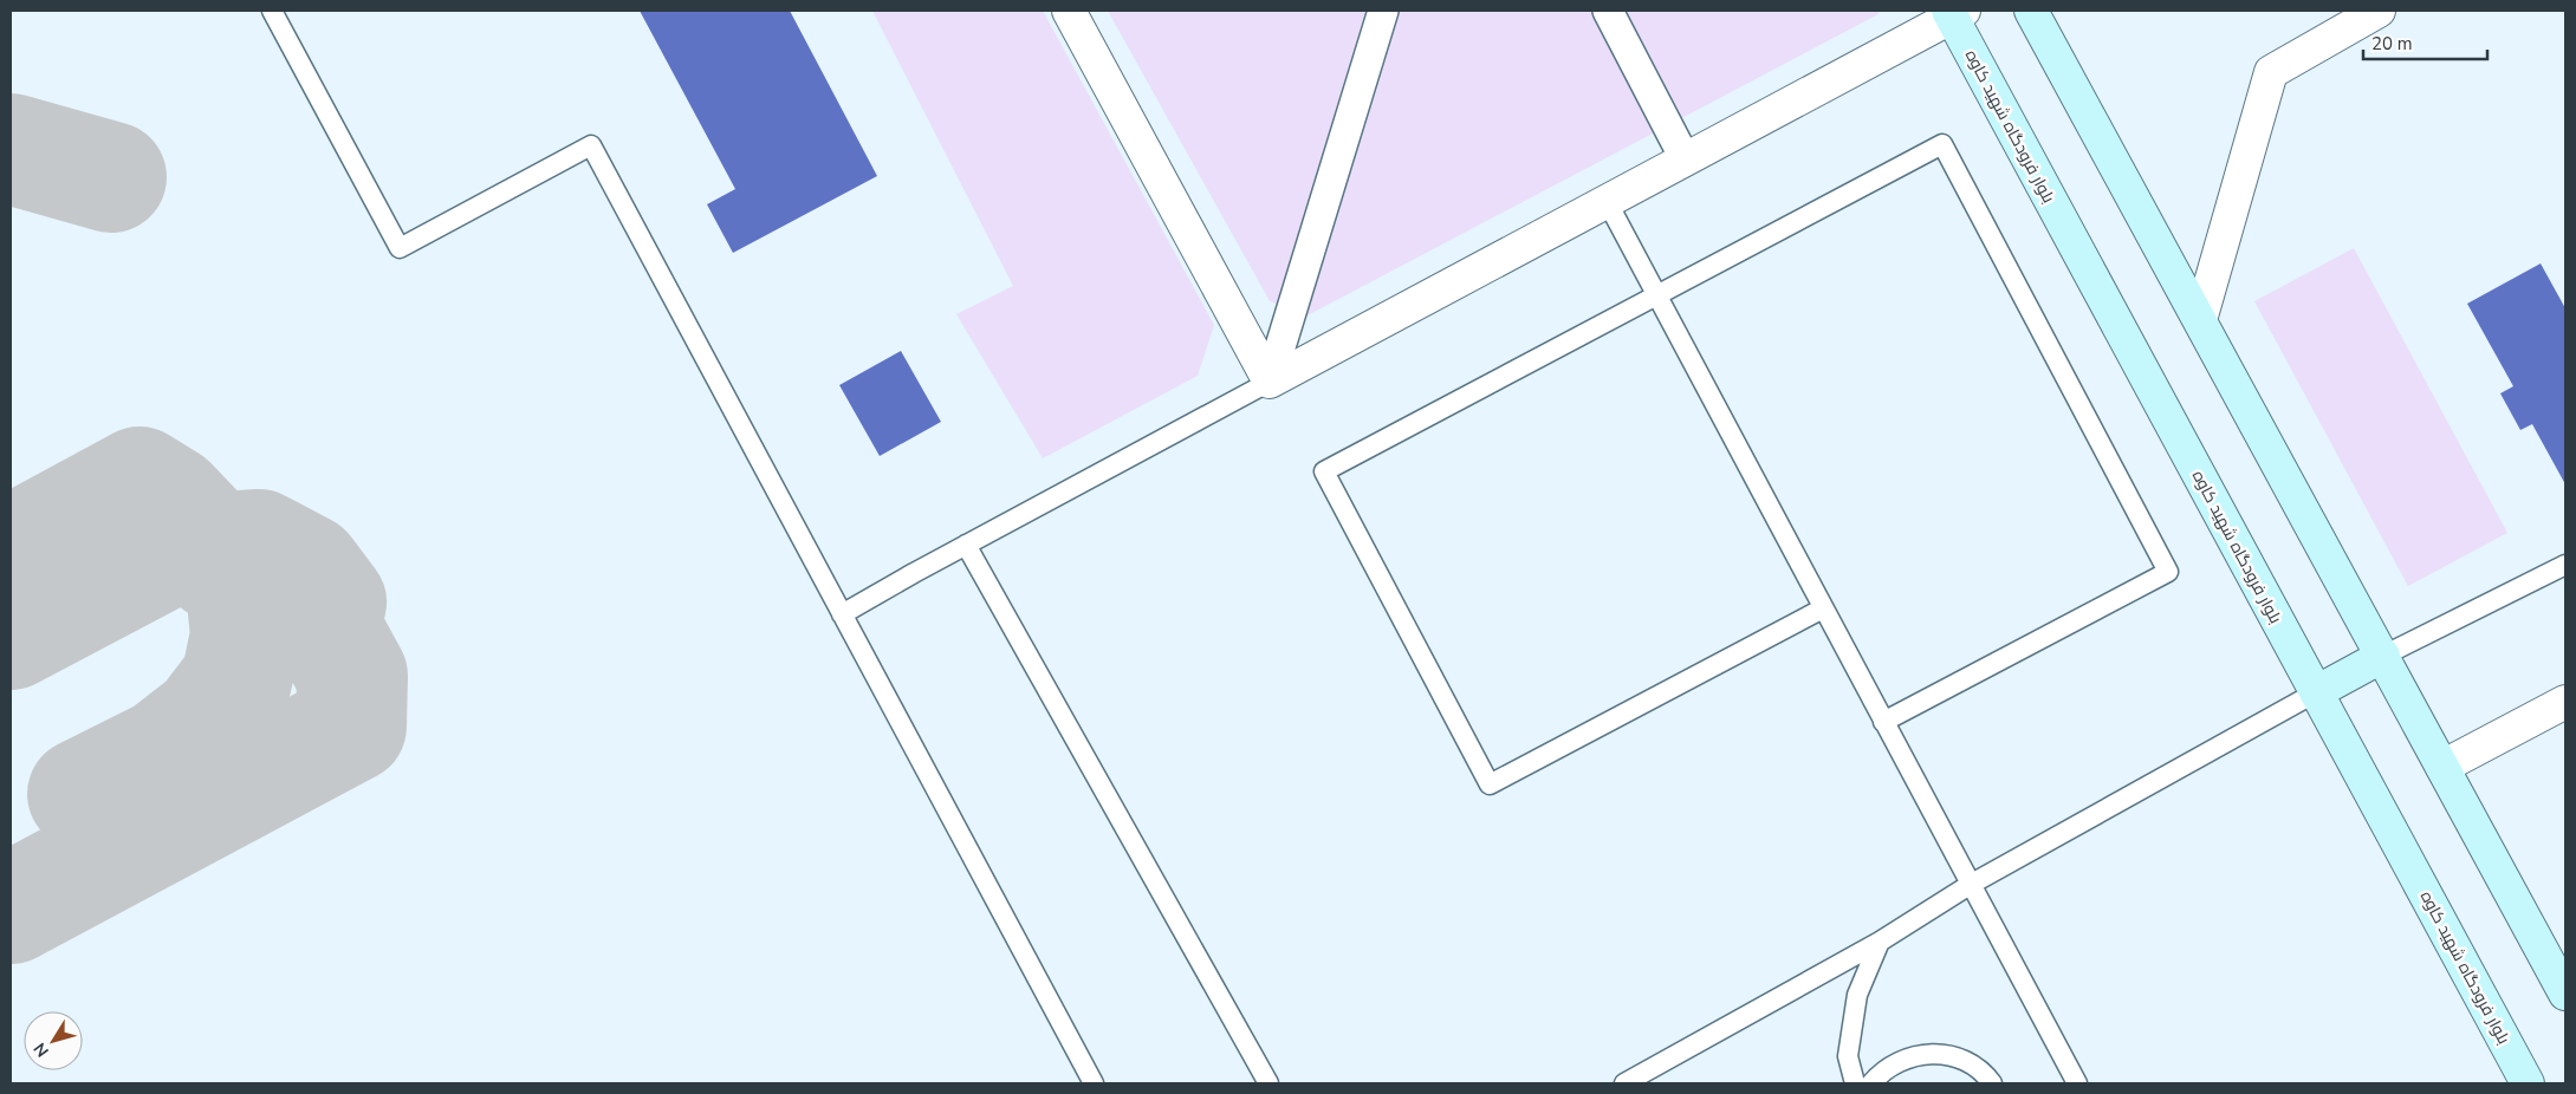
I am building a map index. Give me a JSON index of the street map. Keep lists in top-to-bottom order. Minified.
{"streets":{"main road":["بلوار فرودگاه شهید کاوه"]},"scale_bar":"20 m","north":"bottom left"}
